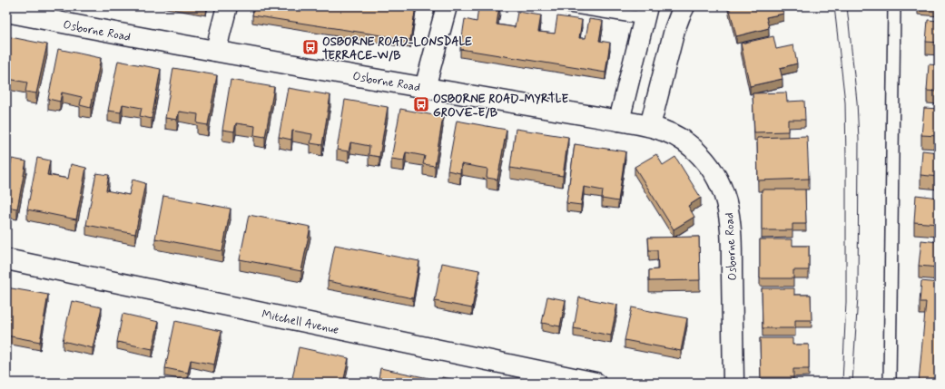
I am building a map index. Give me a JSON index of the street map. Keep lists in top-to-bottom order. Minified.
{"streets":{"street":["Osborne Road","Mitchell Avenue"]},"places":{"bus stop":["OSBORNE ROAD-LONSDALE TERRACE-W/B","OSBORNE ROAD-MYRTLE GROVE-E/B"]}}
